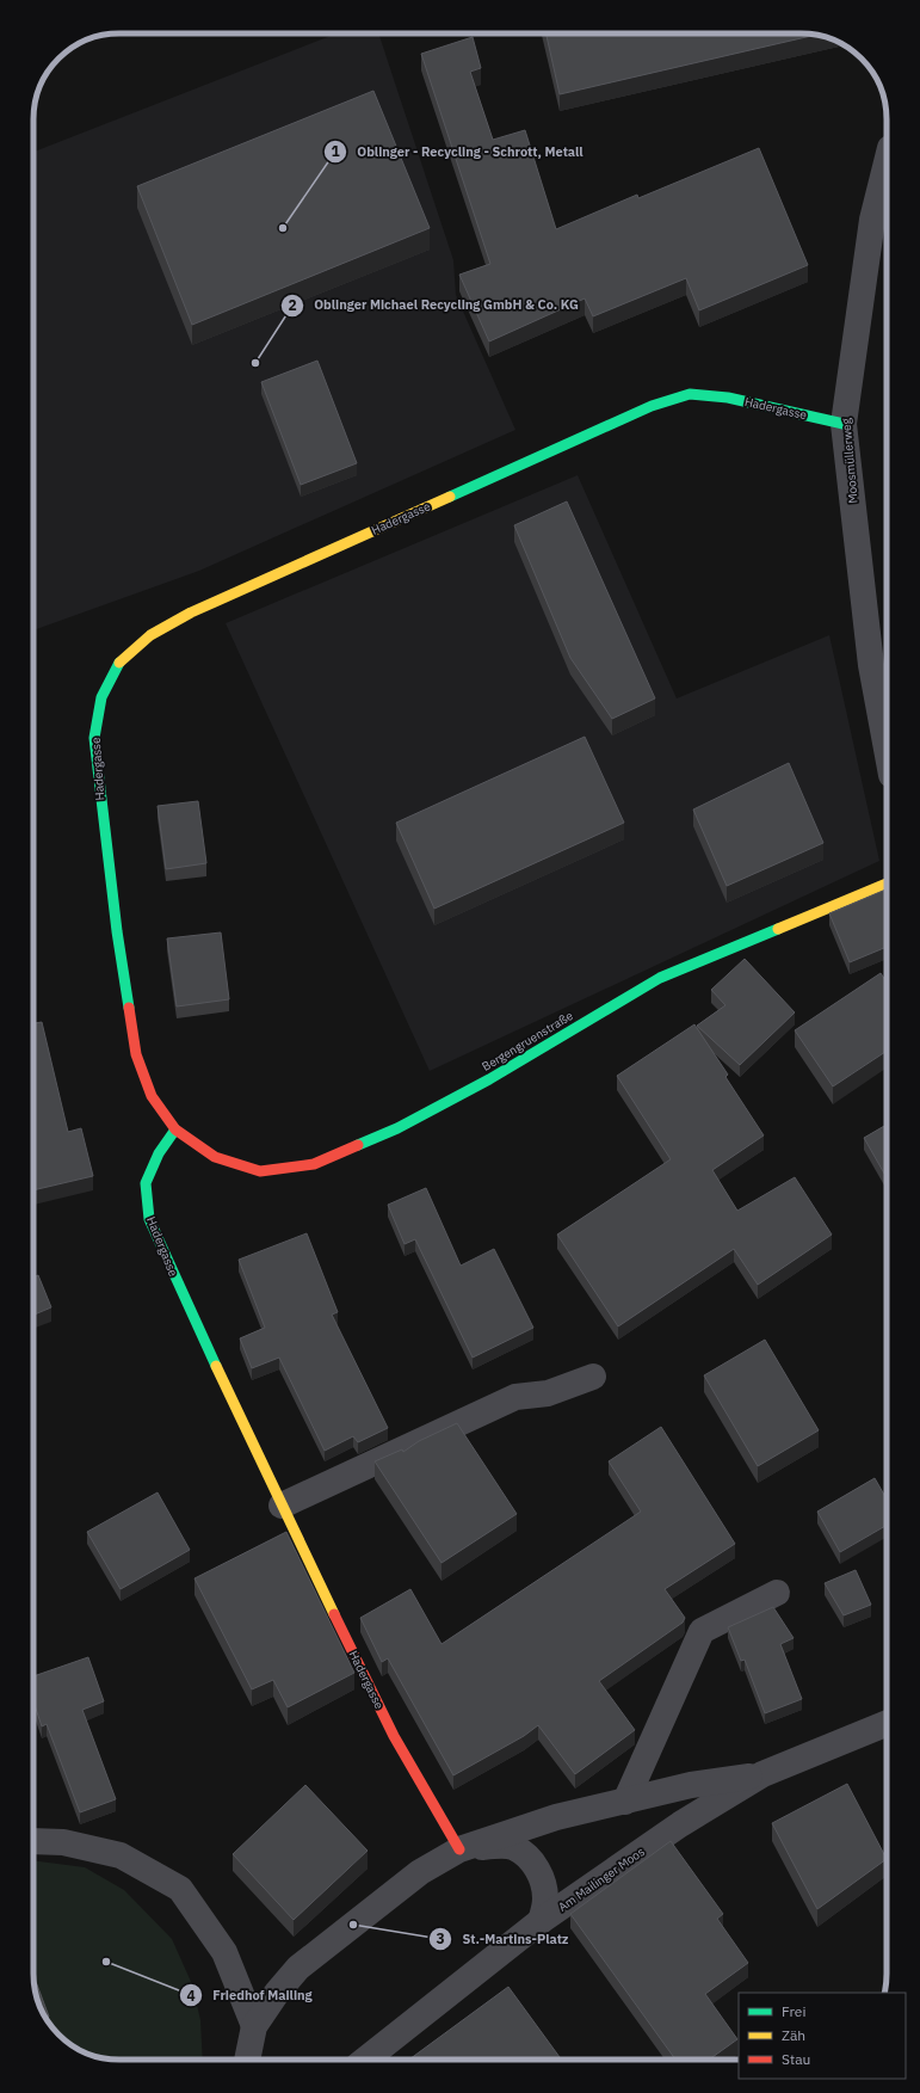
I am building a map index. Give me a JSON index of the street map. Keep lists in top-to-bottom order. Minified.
{"streets":{"street":["Hadergasse","Moosmüllerweg","Bergengruenstraße","Am Mailinger Moos"]},"crossings":[["Hadergasse","Moosmüllerweg"],["Hadergasse","Bergengruenstraße"],["Hadergasse","Am Mailinger Moos"]],"places":["Oblinger - Recycling - Schrott, Metall","Oblinger Michael Recycling GmbH & Co. KG","St.-Martins-Platz","Friedhof Mailing"],"legend":["Frei","Zäh","Stau"]}
